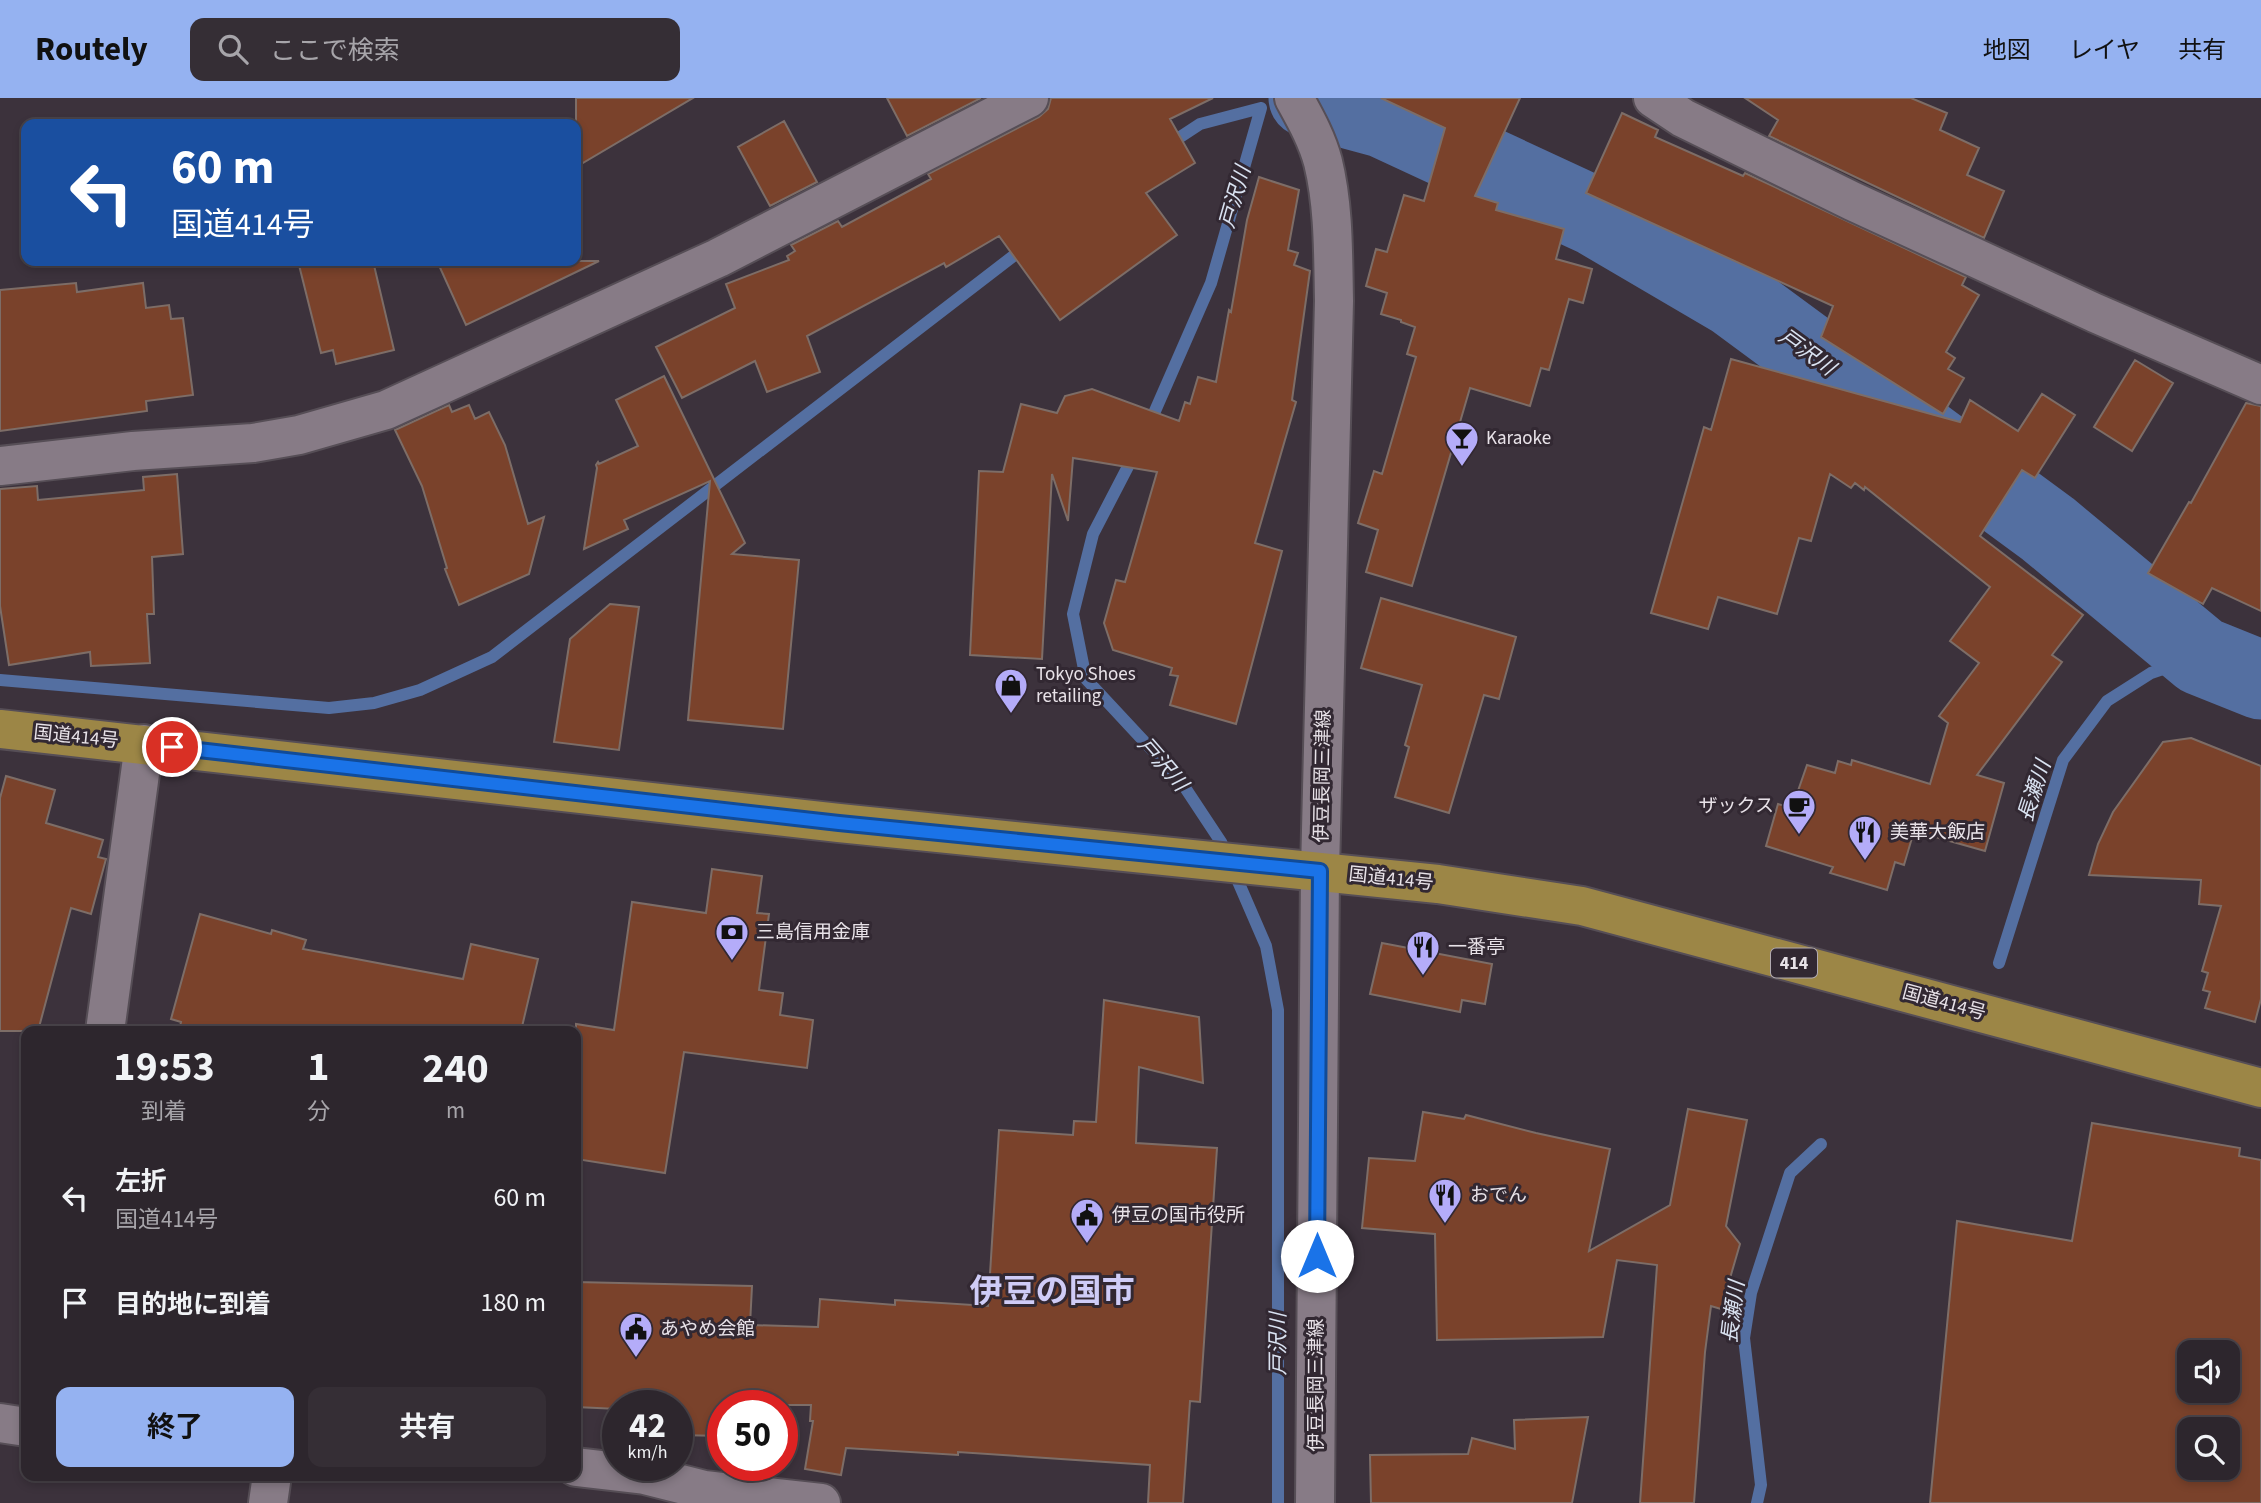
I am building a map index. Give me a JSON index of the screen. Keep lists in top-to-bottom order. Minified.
{"streets":{"highway":["国道414号","414"],"street":["伊豆長岡三津線"]},"crossings":[["国道414号","伊豆長岡三津線"]],"districts":["伊豆の国市"],"water":["戸沢川","長瀬川"],"places":{"bar":["Karaoke"],"shop":["Tokyo Shoes retailing"],"cafe":["ザックス"],"restaurant":["美華大飯店","一番亭","おでん"],"bank":["三島信用金庫"],"public building":["伊豆の国市役所","あやめ会館"]},"page":{"header":"Routely","search":"ここで検索","nav":["地図","レイヤ","共有"],"turn":["60 m","国道414号"],"eta":["19:53","到着","1","分","240","m"],"list":[{"name":"左折","note":"国道414号","value":"60 m"},{"name":"目的地に到着","value":"180 m"}],"buttons":["終了","共有"],"speed":"42 km/h","limit":"50"}}
